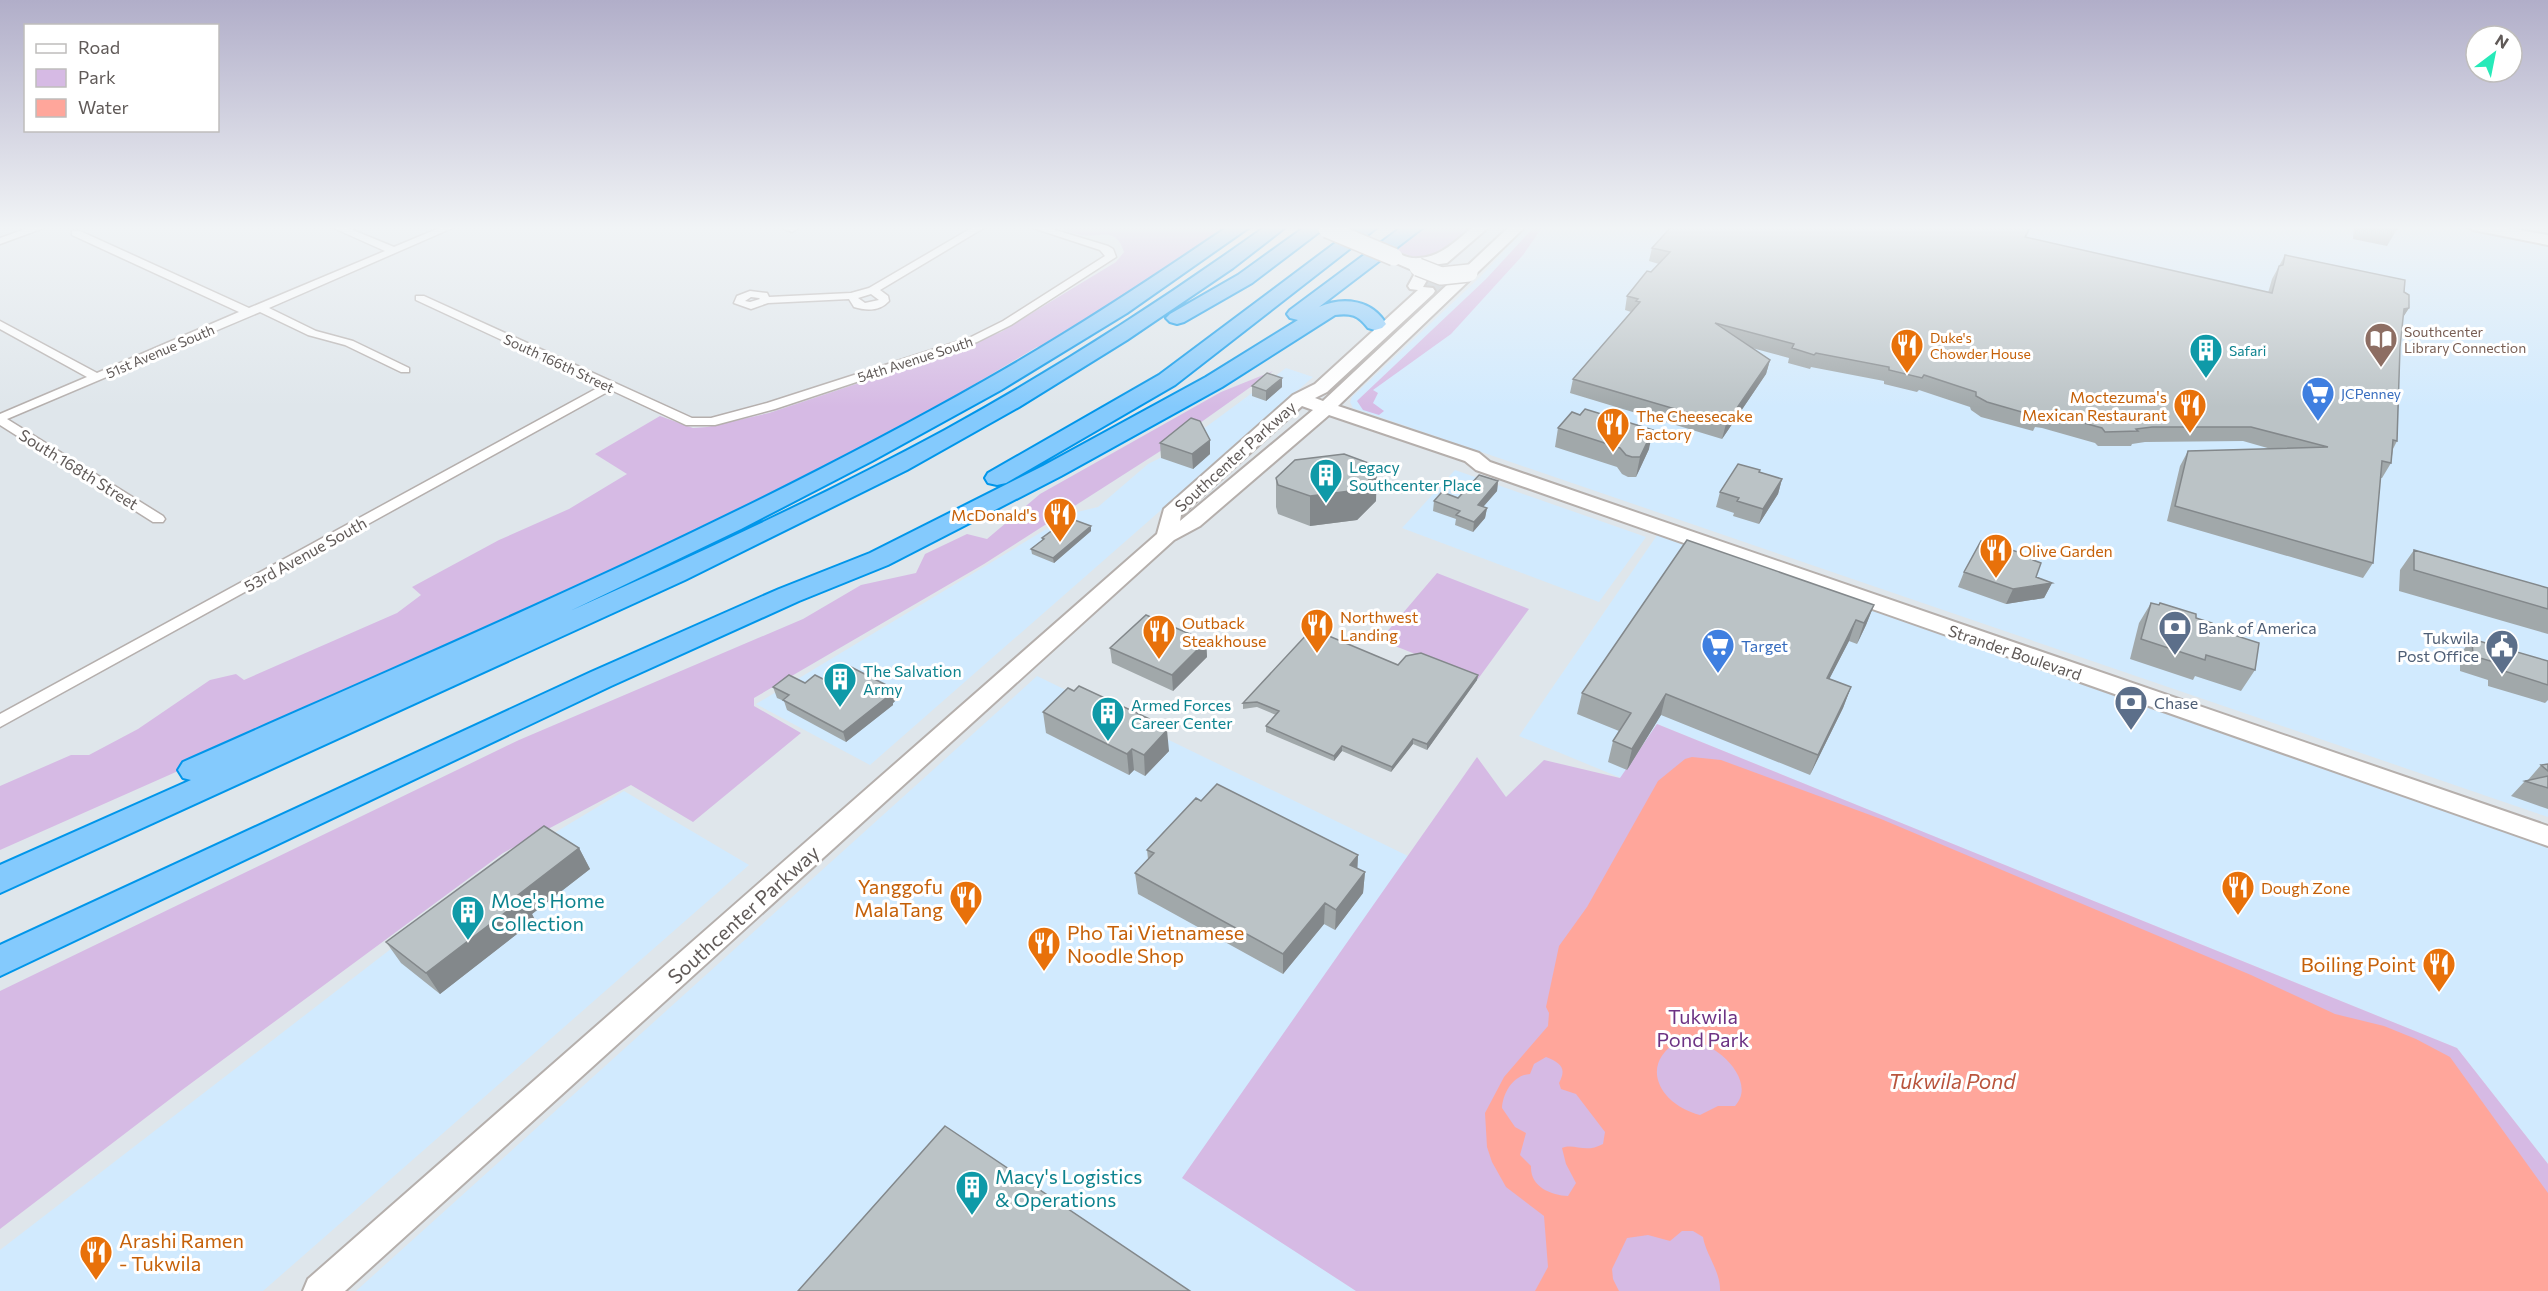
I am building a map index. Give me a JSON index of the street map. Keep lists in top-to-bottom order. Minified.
{"streets":{"main road":["Southcenter Parkway","Strander Boulevard"],"street":["51st Avenue South","54th Avenue South","South 166th Street","South 168th Street","53rd Avenue South"]},"crossings":[["51st Avenue South","South 168th Street"],["54th Avenue South","South 166th Street"],["South 166th Street","53rd Avenue South"],["Southcenter Parkway","Strander Boulevard"]],"water":["Tukwila Pond"],"parks":["Tukwila Pond Park"],"places":{"library":["Southcenter Library Connection"],"restaurant":["Duke's Chowder House","Moctezuma's Mexican Restaurant","The Cheesecake Factory","McDonald's","Olive Garden","Northwest Landing","Outback Steakhouse","Dough Zone","Yanggofu MalaTang","Pho Tai Vietnamese Noodle Shop","Boiling Point","Arashi Ramen - Tukwila"],"building":["Safari","Legacy Southcenter Place","The Salvation Army","Armed Forces Career Center","Moe's Home Collection","Macy's Logistics & Operations"],"supermarket":["JCPenney","Target"],"bank":["Bank of America","Chase"],"public building":["Tukwila Post Office"]},"legend":["Road","Park","Water"],"north":"top right"}
